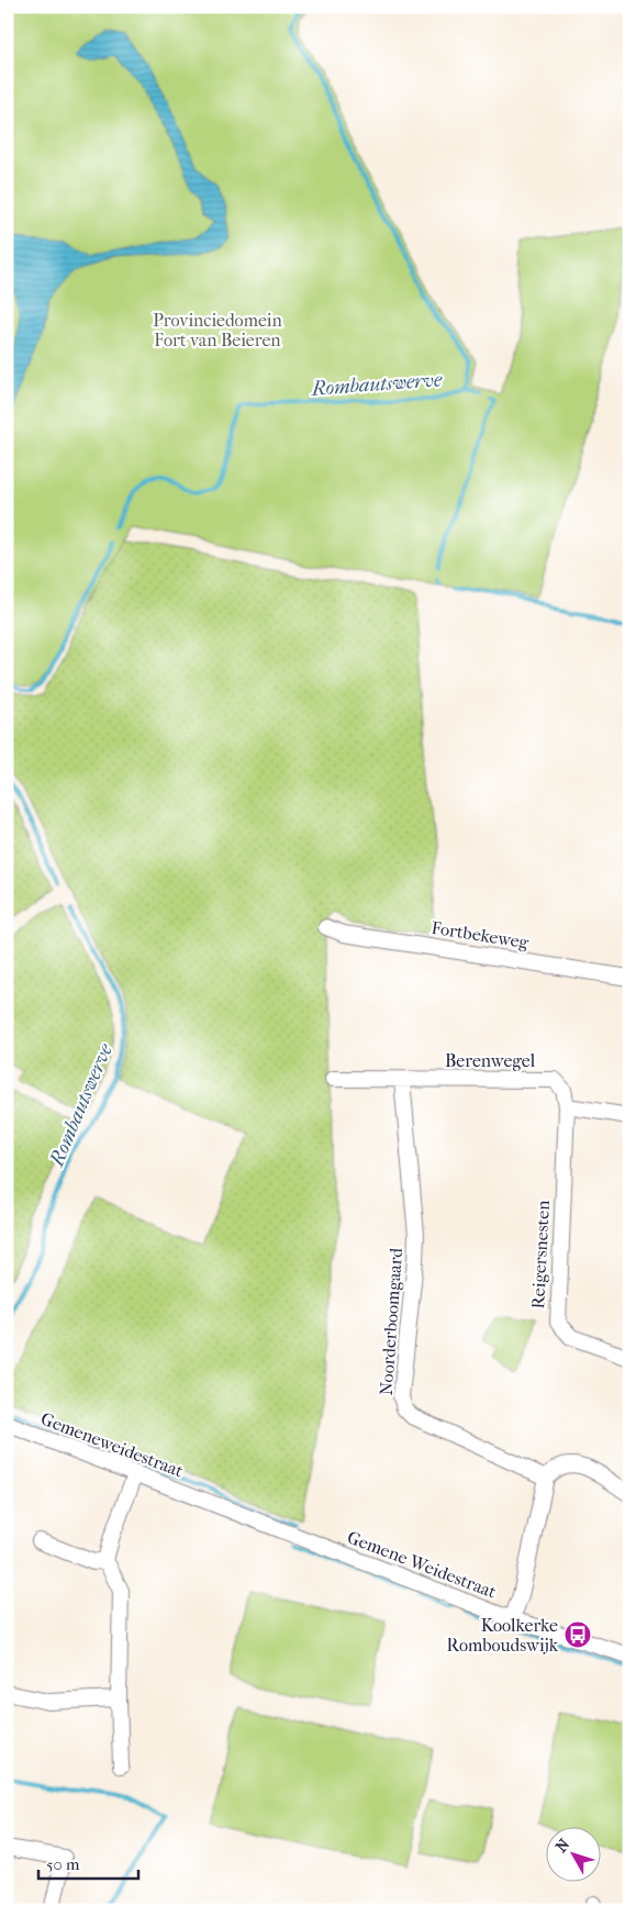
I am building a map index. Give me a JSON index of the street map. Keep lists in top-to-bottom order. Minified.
{"streets":{"street":["Fortbekeweg","Berenwegel","Reigersnesten","Noorderboomgaard","Gemeneweidestraat","Gemene Weidestraat"]},"crossings":[["Berenwegel","Reigersnesten"],["Berenwegel","Noorderboomgaard"],["Gemeneweidestraat","Gemene Weidestraat"]],"water":["Rombautswerve"],"parks":["Provinciedomein Fort van Beieren"],"places":{"bus stop":["Koolkerke Romboudswijk"]},"scale_bar":"50 m","north":"top left"}
